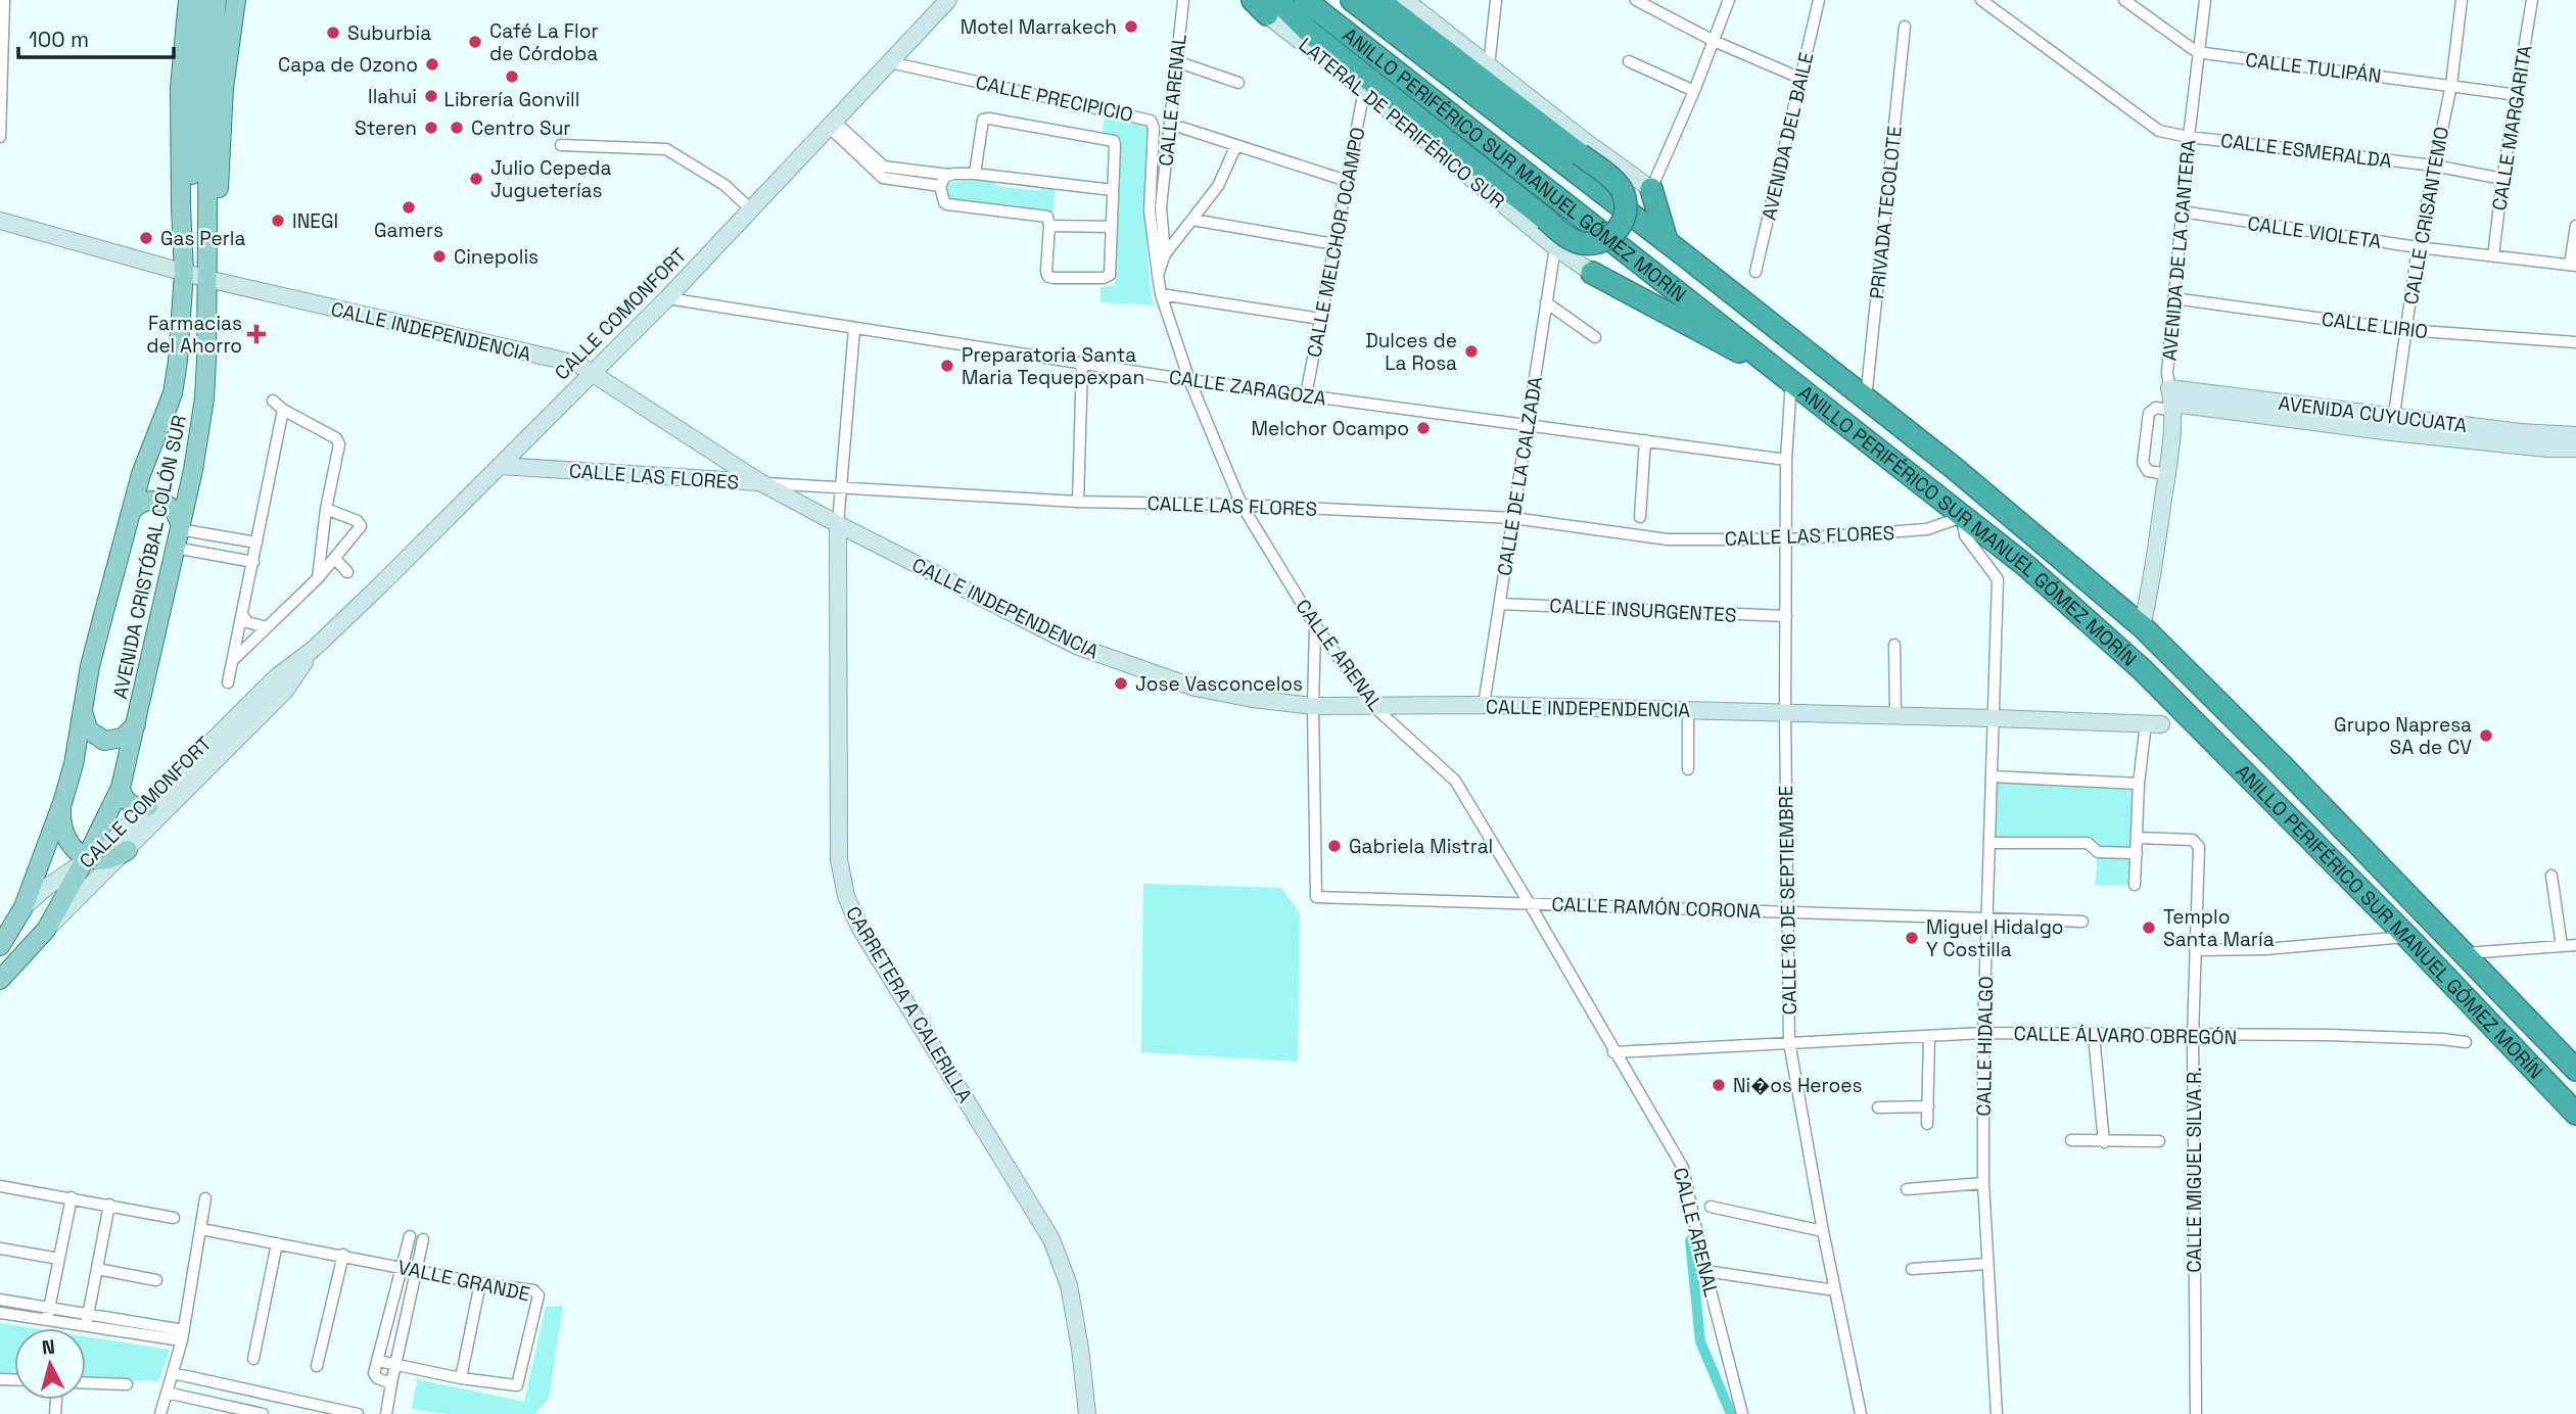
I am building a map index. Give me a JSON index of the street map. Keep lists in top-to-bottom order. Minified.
{"streets":{"highway":["ANILLO PERIFÉRICO SUR MANUEL GÓMEZ MORÍN"],"main road":["CALLE COMONFORT","AVENIDA CRISTÓBAL COLÓN SUR"],"street":["CALLE TULIPÁN","CALLE PRECIPICIO","CALLE ARENAL","LATERAL DE PERIFÉRICO SUR","CALLE MARGARITA","AVENIDA DEL BAILE","CALLE ESMERALDA","PRIVADA TECOLOTE","CALLE CRISANTEMO","CALLE VIOLETA","CALLE MELCHOR OCAMPO","AVENIDA DE LA CANTERA","CALLE LIRIO","CALLE INDEPENDENCIA","CALLE ZARAGOZA","AVENIDA CUYUCUATA","CALLE LAS FLORES","CALLE DE LA CALZADA","CALLE INSURGENTES","CALLE 16 DE SEPTIEMBRE","CALLE RAMÓN CORONA","CARRETERA A CALERILLA","CALLE ÁLVARO OBREGÓN","CALLE HIDALGO","CALLE MIGUEL SILVA R.","VALLE GRANDE"]},"crossings":[["CALLE TULIPÁN","CALLE MARGARITA"],["CALLE TULIPÁN","CALLE CRISANTEMO"],["CALLE TULIPÁN","AVENIDA DE LA CANTERA"],["CALLE PRECIPICIO","CALLE ARENAL"],["CALLE PRECIPICIO","CALLE COMONFORT"],["CALLE ARENAL","CALLE INDEPENDENCIA"],["CALLE ARENAL","CALLE ZARAGOZA"],["CALLE ARENAL","CALLE LAS FLORES"],["CALLE ARENAL","CALLE RAMÓN CORONA"],["CALLE ARENAL","CALLE ÁLVARO OBREGÓN"],["LATERAL DE PERIFÉRICO SUR","CALLE MELCHOR OCAMPO"],["LATERAL DE PERIFÉRICO SUR","CALLE DE LA CALZADA"],["CALLE MARGARITA","CALLE ESMERALDA"],["CALLE MARGARITA","CALLE VIOLETA"],["CALLE ESMERALDA","CALLE CRISANTEMO"],["CALLE ESMERALDA","AVENIDA DE LA CANTERA"],["ANILLO PERIFÉRICO SUR MANUEL GÓMEZ MORÍN","PRIVADA TECOLOTE"],["ANILLO PERIFÉRICO SUR MANUEL GÓMEZ MORÍN","AVENIDA DE LA CANTERA"],["ANILLO PERIFÉRICO SUR MANUEL GÓMEZ MORÍN","CALLE LAS FLORES"],["ANILLO PERIFÉRICO SUR MANUEL GÓMEZ MORÍN","CALLE 16 DE SEPTIEMBRE"],["ANILLO PERIFÉRICO SUR MANUEL GÓMEZ MORÍN","CALLE HIDALGO"],["CALLE CRISANTEMO","CALLE VIOLETA"],["CALLE CRISANTEMO","CALLE LIRIO"],["CALLE CRISANTEMO","AVENIDA CUYUCUATA"],["CALLE VIOLETA","AVENIDA DE LA CANTERA"],["CALLE MELCHOR OCAMPO","CALLE ZARAGOZA"],["AVENIDA DE LA CANTERA","CALLE LIRIO"],["AVENIDA DE LA CANTERA","AVENIDA CUYUCUATA"],["CALLE COMONFORT","CALLE INDEPENDENCIA"],["CALLE COMONFORT","CALLE ZARAGOZA"],["CALLE COMONFORT","CALLE LAS FLORES"],["CALLE COMONFORT","AVENIDA CRISTÓBAL COLÓN SUR"],["CALLE INDEPENDENCIA","CALLE LAS FLORES"],["CALLE INDEPENDENCIA","CALLE DE LA CALZADA"],["CALLE INDEPENDENCIA","AVENIDA CRISTÓBAL COLÓN SUR"],["CALLE INDEPENDENCIA","CALLE 16 DE SEPTIEMBRE"],["CALLE INDEPENDENCIA","CALLE RAMÓN CORONA"],["CALLE INDEPENDENCIA","CARRETERA A CALERILLA"],["CALLE INDEPENDENCIA","CALLE HIDALGO"],["CALLE ZARAGOZA","CALLE DE LA CALZADA"],["CALLE ZARAGOZA","CALLE 16 DE SEPTIEMBRE"],["CALLE LAS FLORES","CALLE DE LA CALZADA"],["CALLE LAS FLORES","CALLE 16 DE SEPTIEMBRE"],["CALLE LAS FLORES","CALLE HIDALGO"],["CALLE DE LA CALZADA","CALLE INSURGENTES"],["CALLE INSURGENTES","CALLE 16 DE SEPTIEMBRE"],["CALLE 16 DE SEPTIEMBRE","CALLE RAMÓN CORONA"],["CALLE 16 DE SEPTIEMBRE","CALLE ÁLVARO OBREGÓN"],["CALLE RAMÓN CORONA","CALLE HIDALGO"],["CALLE ÁLVARO OBREGÓN","CALLE HIDALGO"],["CALLE ÁLVARO OBREGÓN","CALLE MIGUEL SILVA R."]],"places":{"other":["Motel Marrakech","Suburbia","Café La Flor de Córdoba","Capa de Ozono","Librería Gonvill","Ilahui","Steren","Centro Sur","Julio Cepeda Jugueterías","Gamers","INEGI","Gas Perla","Cinepolis","Dulces de La Rosa","Preparatoria Santa Maria Tequepexpan","Melchor Ocampo","Jose Vasconcelos","Grupo Napresa SA de CV","Gabriela Mistral","Templo Santa María","Miguel Hidalgo Y Costilla","Ni�os Heroes"],"health":["Farmacias del Ahorro"]},"scale_bar":"100 m","north":"top"}
